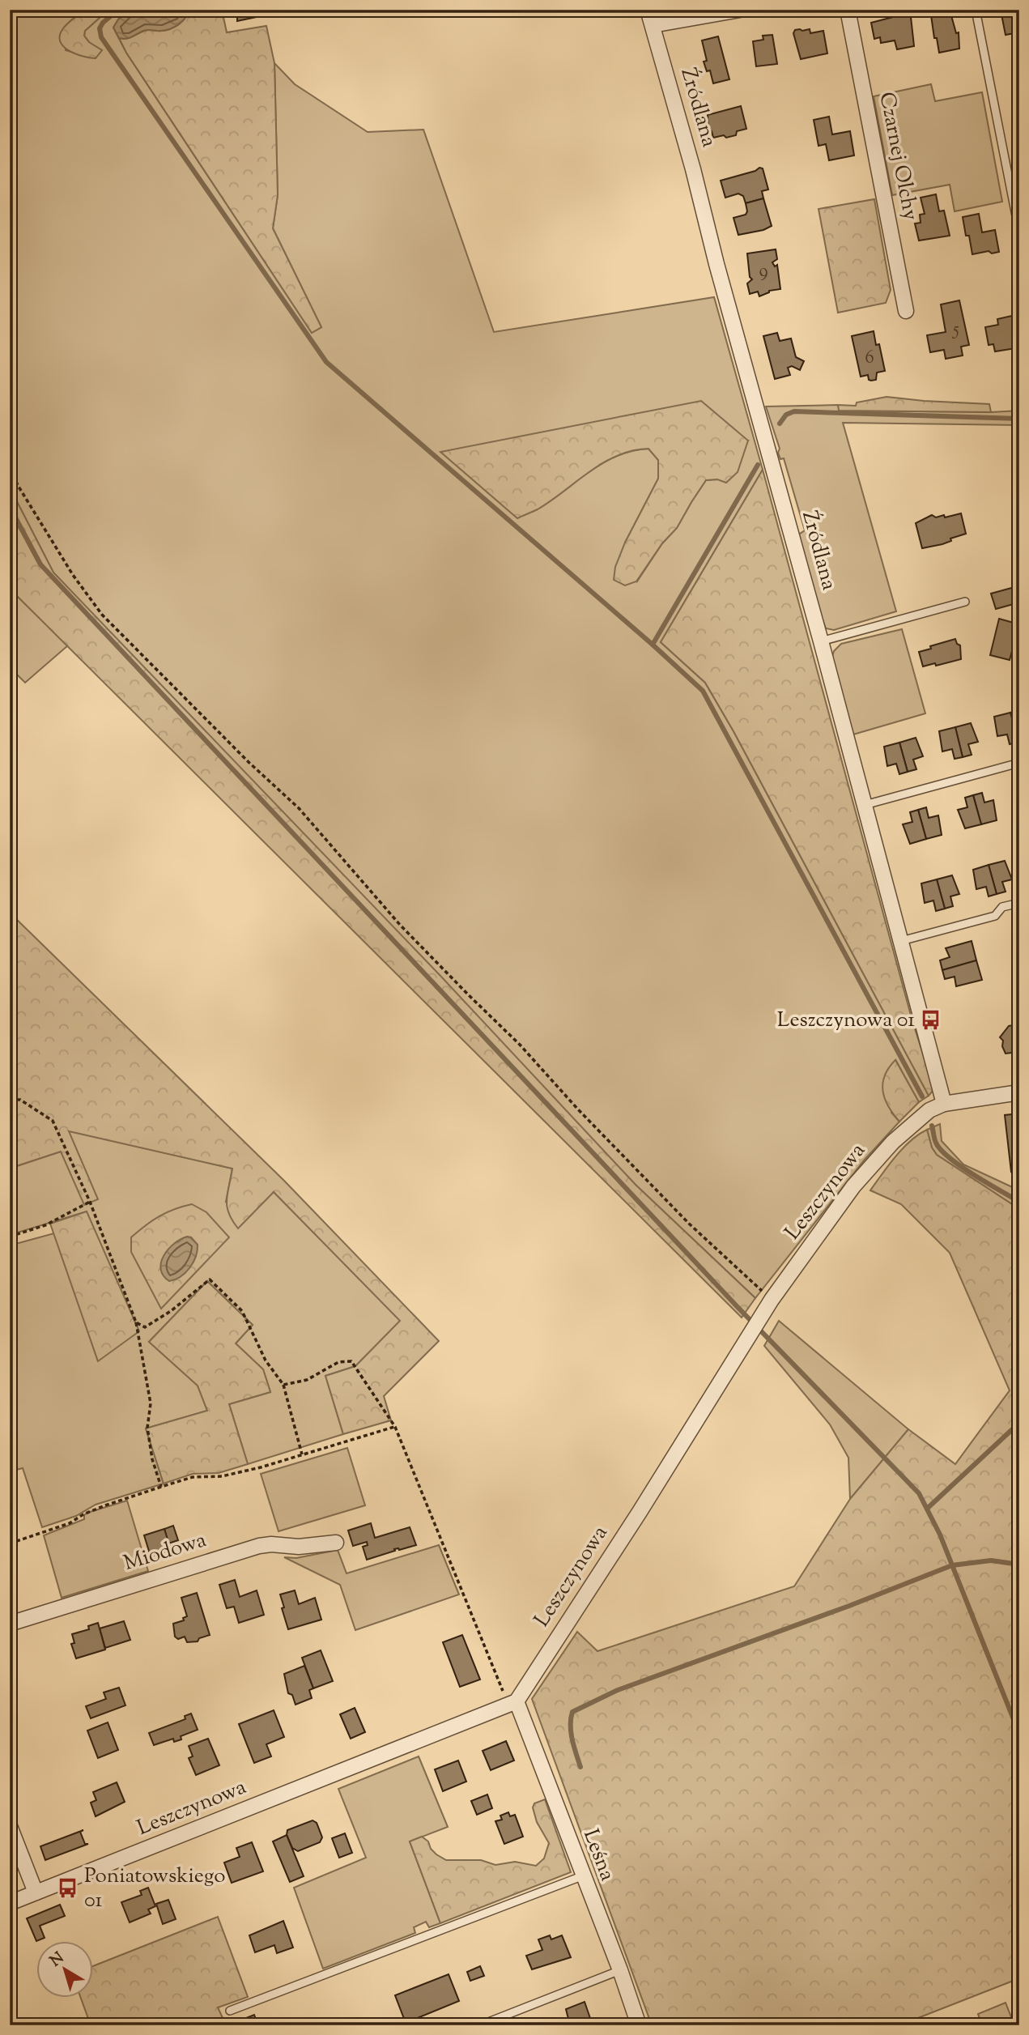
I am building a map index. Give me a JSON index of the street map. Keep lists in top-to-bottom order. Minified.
{"streets":{"street":["Źródlana","Czarnej Olchy","Leszczynowa","Miodowa","Leśna"]},"crossings":[["Źródlana","Leszczynowa"],["Leszczynowa","Leśna"]],"places":{"bus stop":["Leszczynowa 01","Poniatowskiego 01"]},"house_numbers":["9","5","6"],"north":"top left"}
